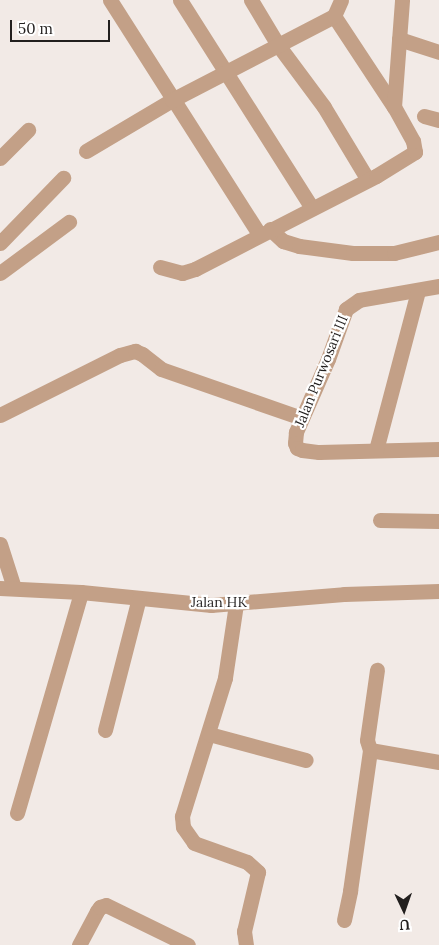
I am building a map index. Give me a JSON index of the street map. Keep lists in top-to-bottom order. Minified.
{"streets":{"street":["Jalan Purwosari III","Jalan HK"]},"scale_bar":"50 m","north":"bottom"}
